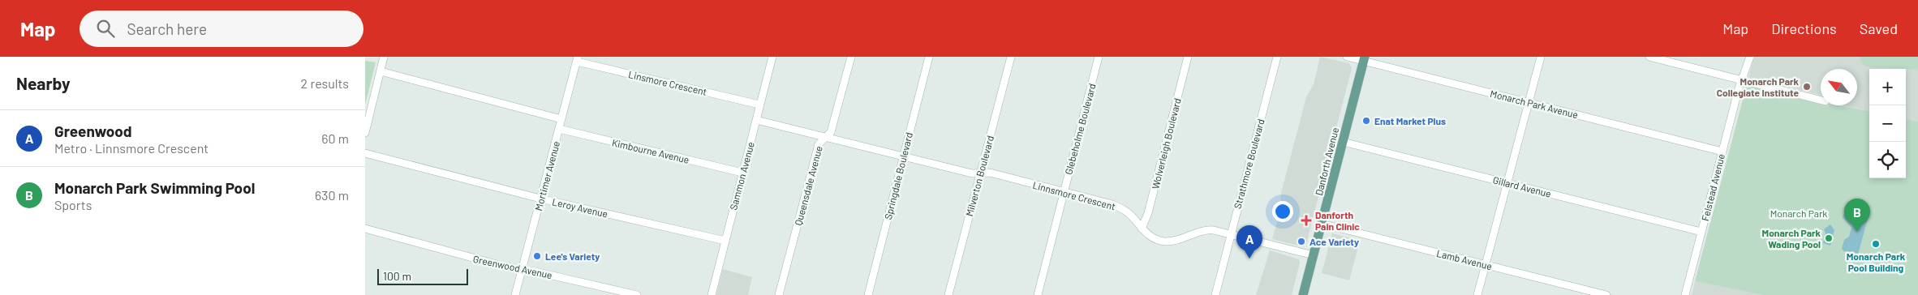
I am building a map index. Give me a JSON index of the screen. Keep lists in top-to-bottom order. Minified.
{"streets":{"main road":["Danforth Avenue"],"street":["Linsmore Crescent","Monarch Park Avenue","Glebeholme Boulevard","Wolverleigh Boulevard","Kimbourne Avenue","Strathmore Boulevard","Mortimer Avenue","Sammon Avenue","Springdale Boulevard","Milverton Boulevard","Queensdale Avenue","Gillard Avenue","Felstead Avenue","Linnsmore Crescent","Leroy Avenue","Lamb Avenue","Greenwood Avenue"]},"crossings":[["Linsmore Crescent","Mortimer Avenue"],["Linsmore Crescent","Sammon Avenue"],["Monarch Park Avenue","Danforth Avenue"],["Monarch Park Avenue","Felstead Avenue"],["Glebeholme Boulevard","Linnsmore Crescent"],["Wolverleigh Boulevard","Linnsmore Crescent"],["Kimbourne Avenue","Mortimer Avenue"],["Kimbourne Avenue","Sammon Avenue"],["Danforth Avenue","Gillard Avenue"],["Danforth Avenue","Linnsmore Crescent"],["Danforth Avenue","Lamb Avenue"],["Strathmore Boulevard","Linnsmore Crescent"],["Mortimer Avenue","Leroy Avenue"],["Mortimer Avenue","Greenwood Avenue"],["Sammon Avenue","Leroy Avenue"],["Springdale Boulevard","Linnsmore Crescent"],["Milverton Boulevard","Linnsmore Crescent"],["Gillard Avenue","Felstead Avenue"]],"parks":["Monarch Park"],"places":{"other":["Monarch Park Collegiate Institute","Enat Market Plus","Monarch Park Wading Pool","Ace Variety","Monarch Park Pool Building","Lee's Variety"],"health":["Danforth Pain Clinic"]},"scale_bar":"100 m","north":"top left","page":{"header":"Map","search":"Search here","nav":["Map","Directions","Saved"],"heading":["Nearby","2 results"],"map_buttons":["+","−"],"list":[{"mark":"A","name":"Greenwood","note":"Metro · Linnsmore Crescent","value":"60 m"},{"mark":"B","name":"Monarch Park Swimming Pool","note":"Sports","value":"630 m"}],"pins":["B","A"],"scale":"100 m"}}
